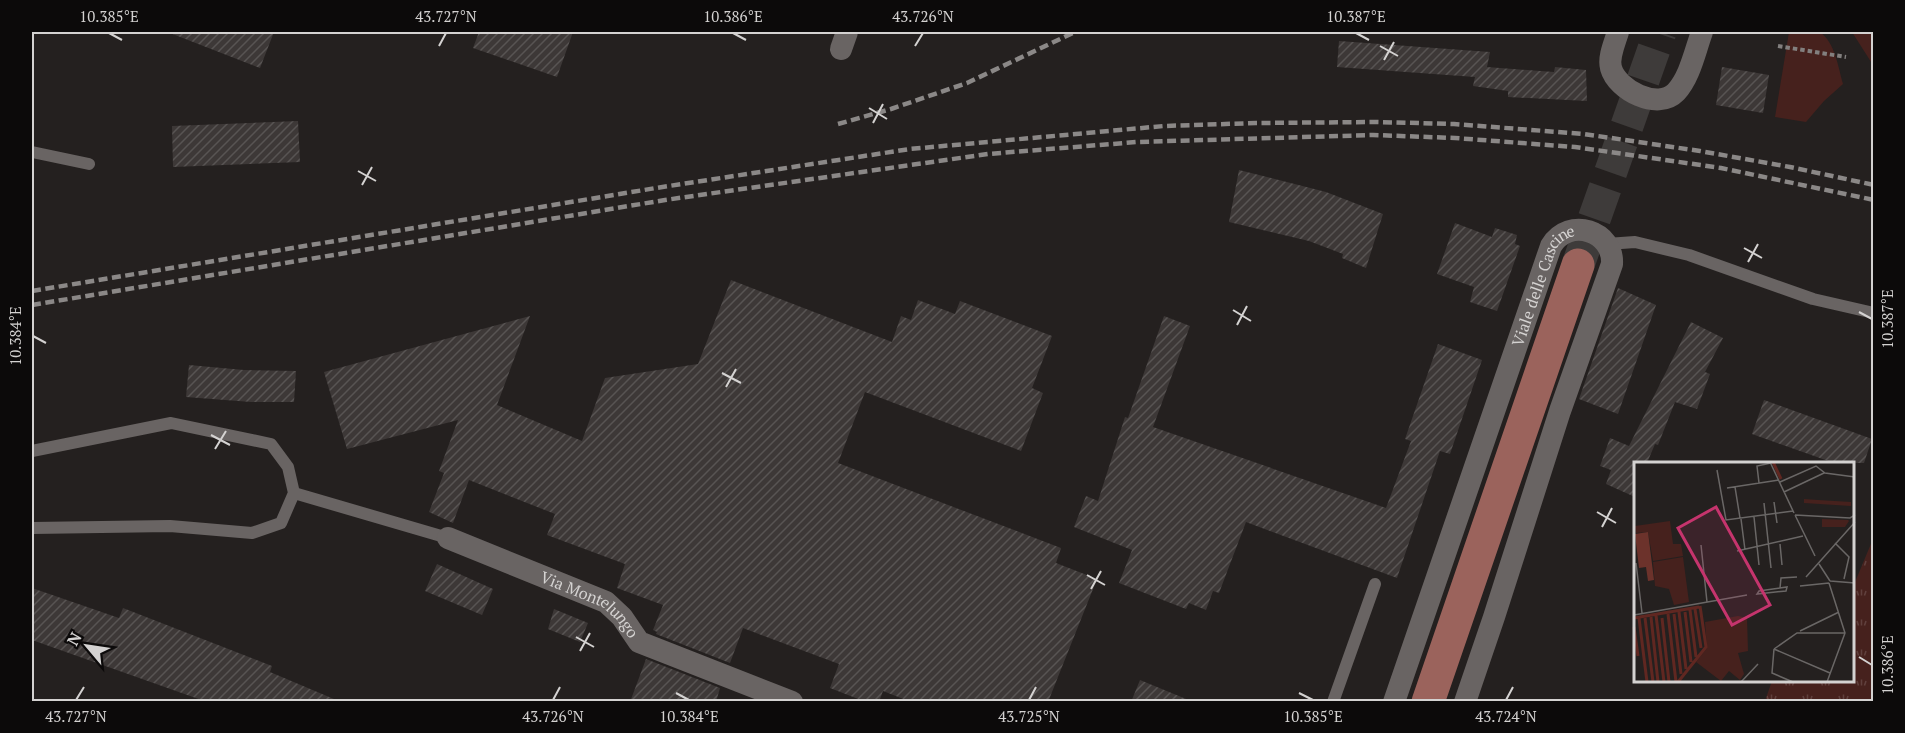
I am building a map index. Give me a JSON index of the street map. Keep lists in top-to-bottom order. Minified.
{"streets":{"main road":["Viale delle Cascine"],"street":["Via Montelungo"]},"north":"top left","coordinates":["10.385°E","43.727°N","10.386°E","43.726°N","10.387°E","10.384°E","43.725°N","43.724°N"]}
